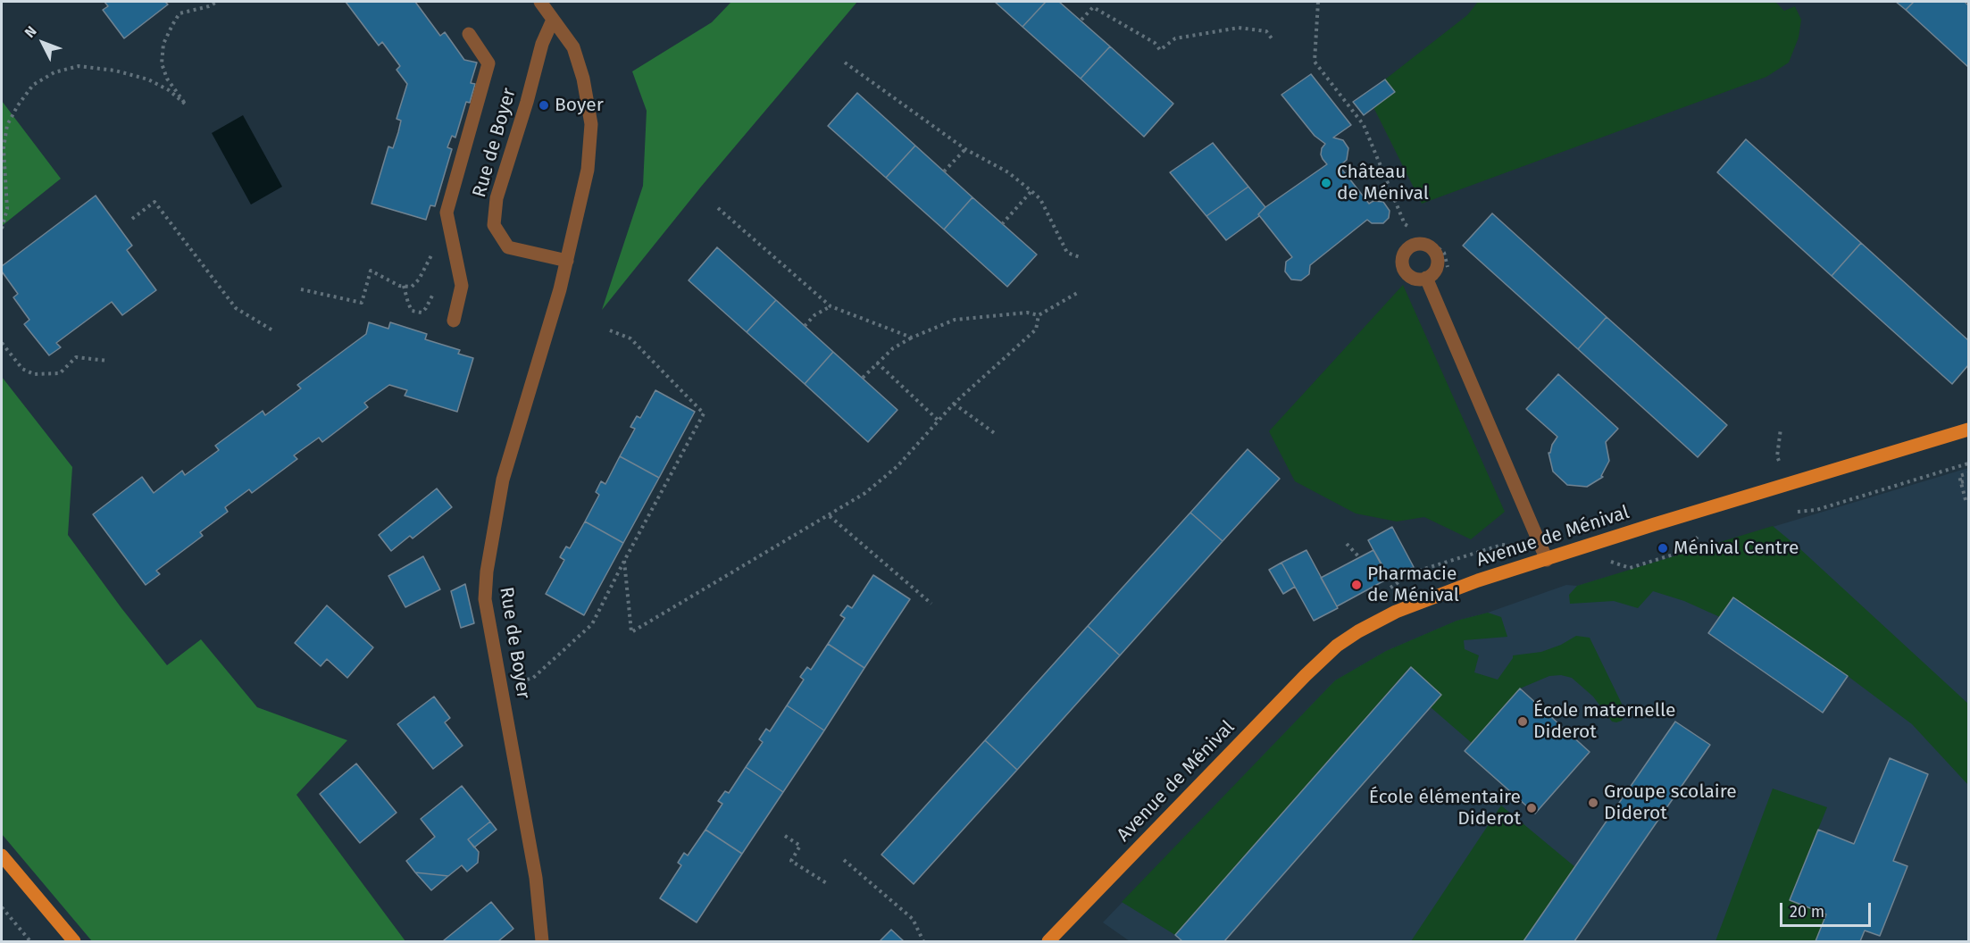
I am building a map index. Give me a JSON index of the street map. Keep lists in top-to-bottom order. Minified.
{"streets":{"main road":["Avenue de Ménival"],"street":["Rue de Boyer"]},"places":["Boyer","Château de Ménival","Ménival Centre","Pharmacie de Ménival","École maternelle Diderot","Groupe scolaire Diderot","École élémentaire Diderot"],"scale_bar":"20 m","north":"top left"}
